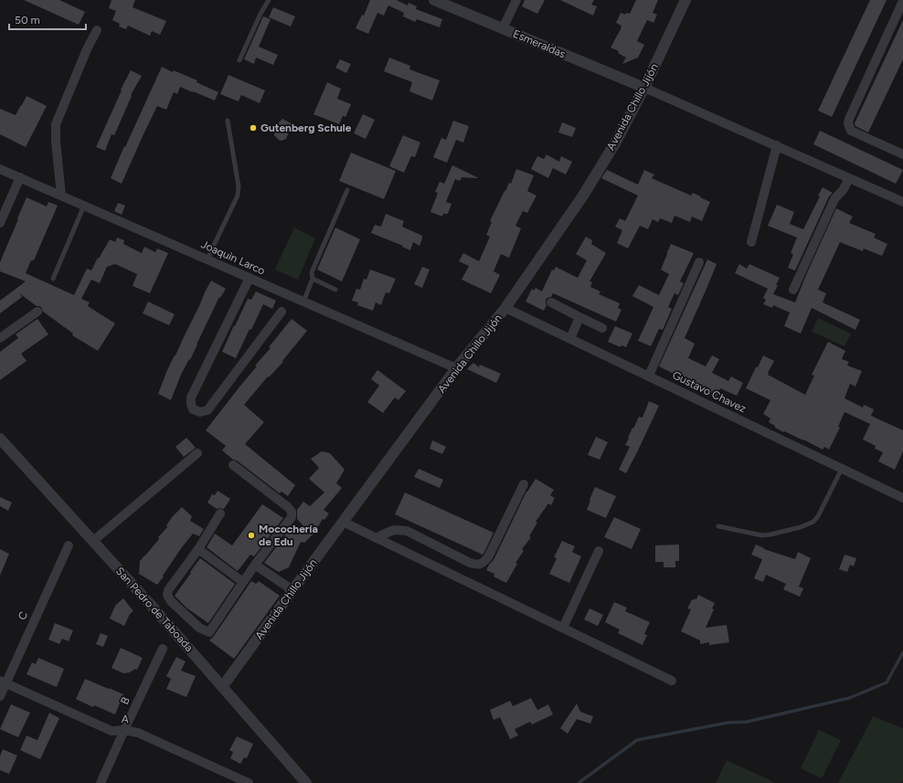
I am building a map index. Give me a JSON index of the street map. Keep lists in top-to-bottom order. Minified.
{"streets":{"street":["Esmeraldas","Avenida Chillo Jijón","Joaquìn Larco","Gustavo Chavez","San Pedro de Taboada","C","B","A"]},"crossings":[["Esmeraldas","Avenida Chillo Jijón"],["Avenida Chillo Jijón","Joaquìn Larco"],["Avenida Chillo Jijón","Gustavo Chavez"],["Avenida Chillo Jijón","San Pedro de Taboada"],["C","A"],["B","A"]],"places":["Gutenberg Schule","Mocochería de Edu"],"scale_bar":"50 m"}
